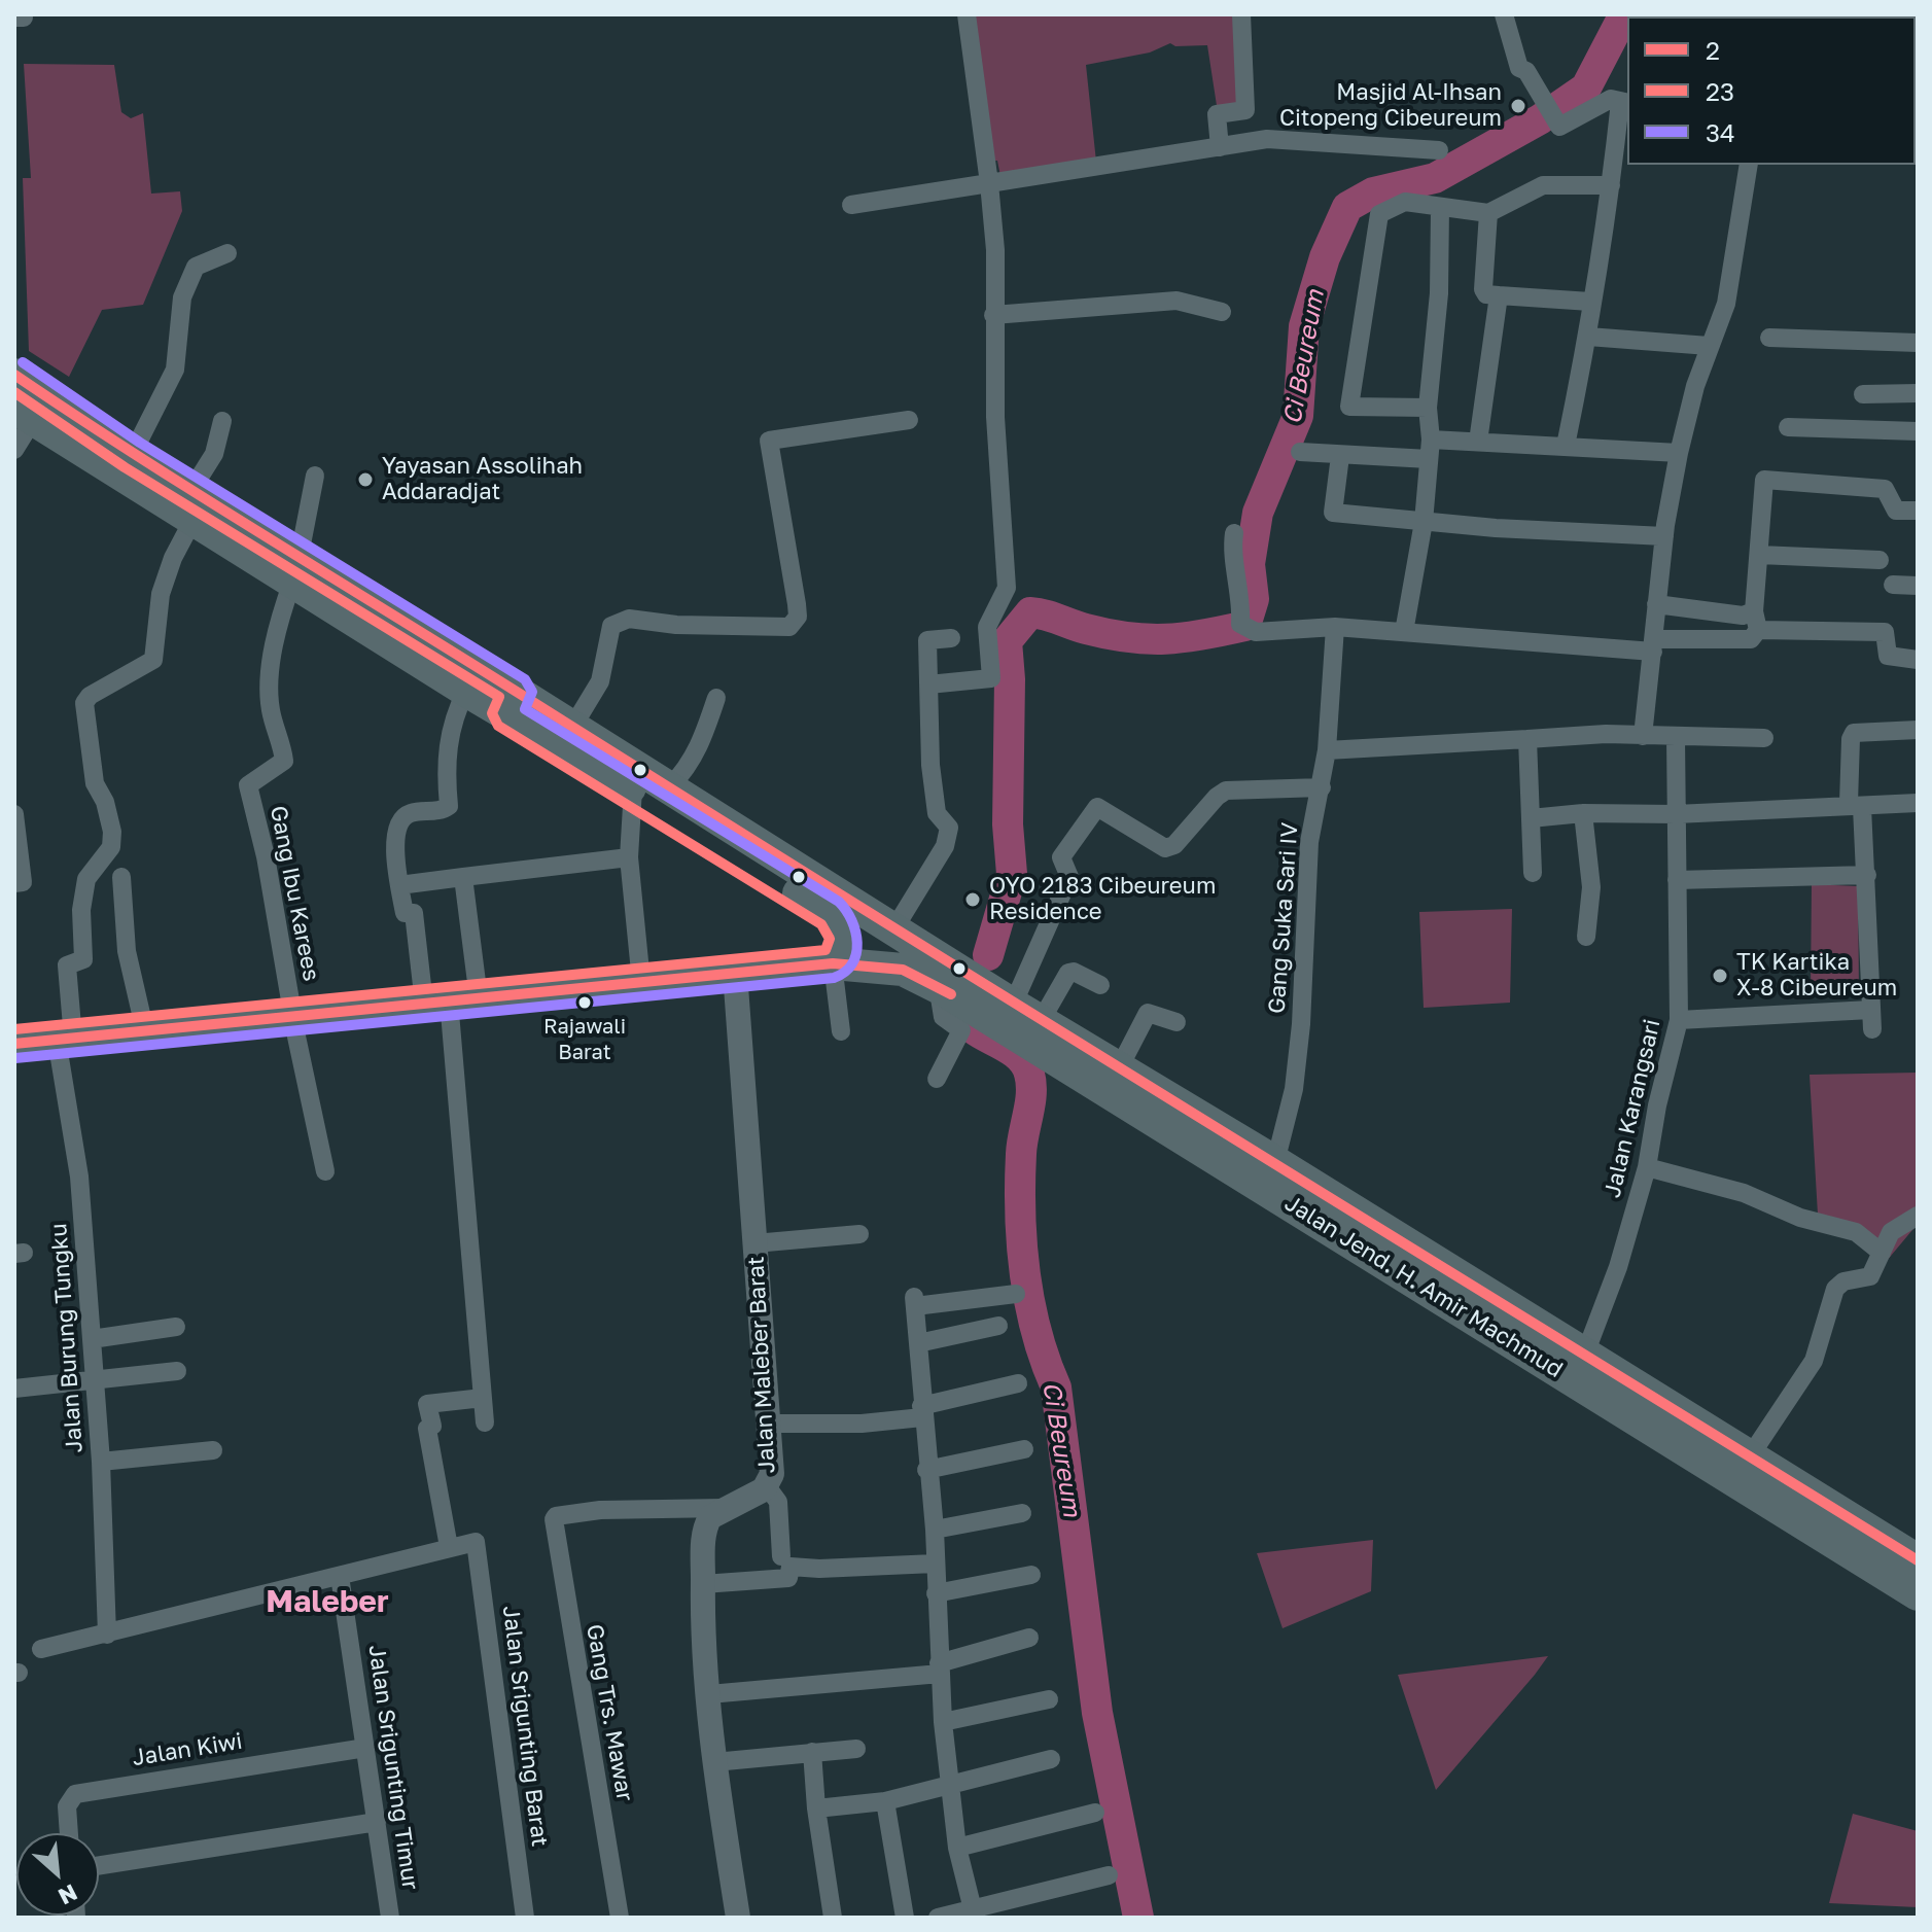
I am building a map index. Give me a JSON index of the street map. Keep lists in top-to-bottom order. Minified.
{"streets":{"highway":["Jalan Jend. H. Amir Machmud"],"street":["Gang Ibu Karees","Gang Suka Sari IV","Jalan Karangsari","Jalan Burung Tungku","Jalan Maleber Barat","Gang Trs. Mawar","Jalan Srigunting Barat","Jalan Kiwi","Jalan Srigunting Timur"]},"crossings":[["Gang Suka Sari IV","Jalan Jend. H. Amir Machmud"],["Jalan Karangsari","Jalan Jend. H. Amir Machmud"],["Jalan Maleber Barat","Gang Trs. Mawar"],["Jalan Kiwi","Jalan Srigunting Timur"]],"districts":["Maleber"],"water":["Ci Beureum"],"places":["Masjid Al-Ihsan Citopeng Cibeureum","Yayasan Assolihah Addaradjat","OYO 2183 Cibeureum Residence","TK Kartika X-8 Cibeureum","Rajawali Barat"],"lines":["transit line 34","transit line 2","transit line 23"],"legend":["2","23","34"],"north":"bottom right"}
